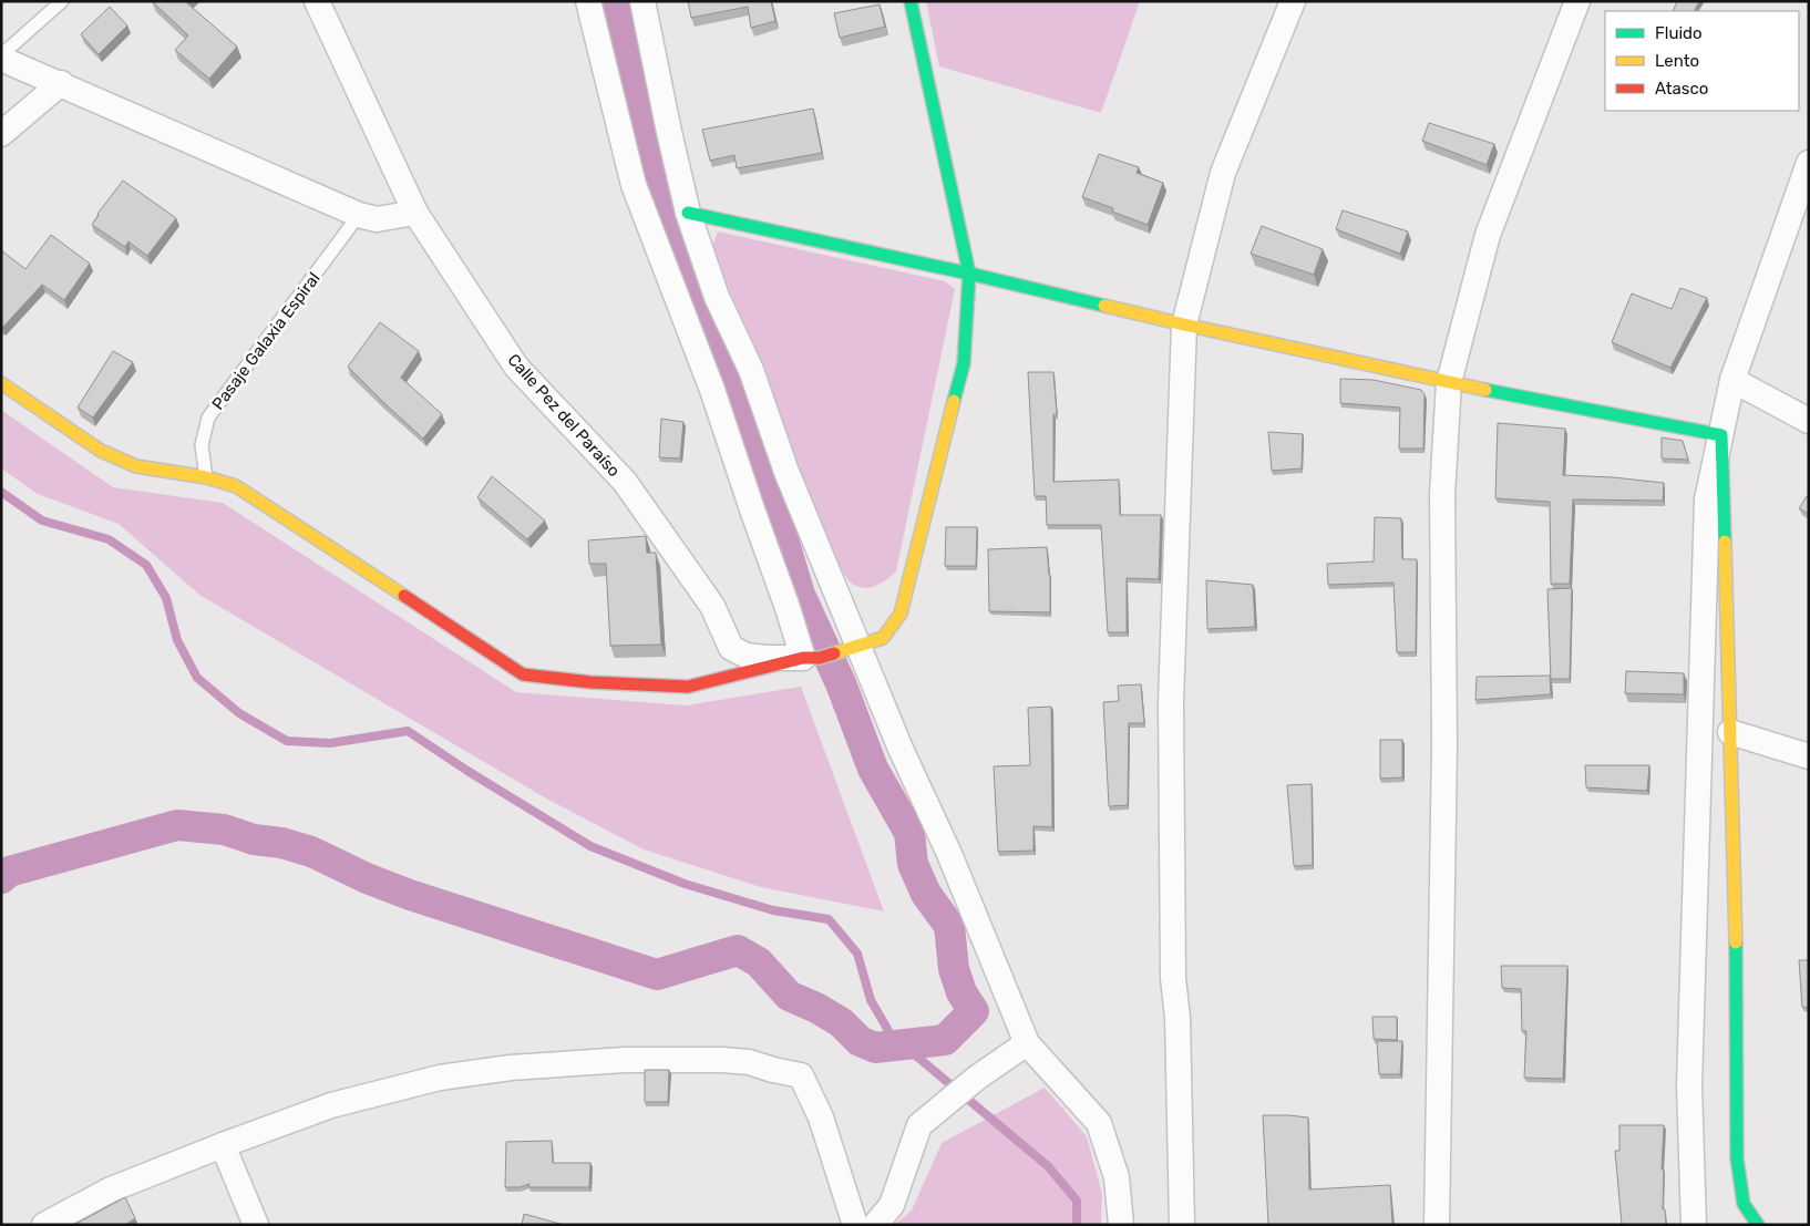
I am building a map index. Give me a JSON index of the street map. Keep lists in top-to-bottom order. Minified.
{"streets":{"street":["Calle Pez del Paraíso"],"lane":["Pasaje Galaxia Espiral"]},"legend":["Fluido","Lento","Atasco"]}
